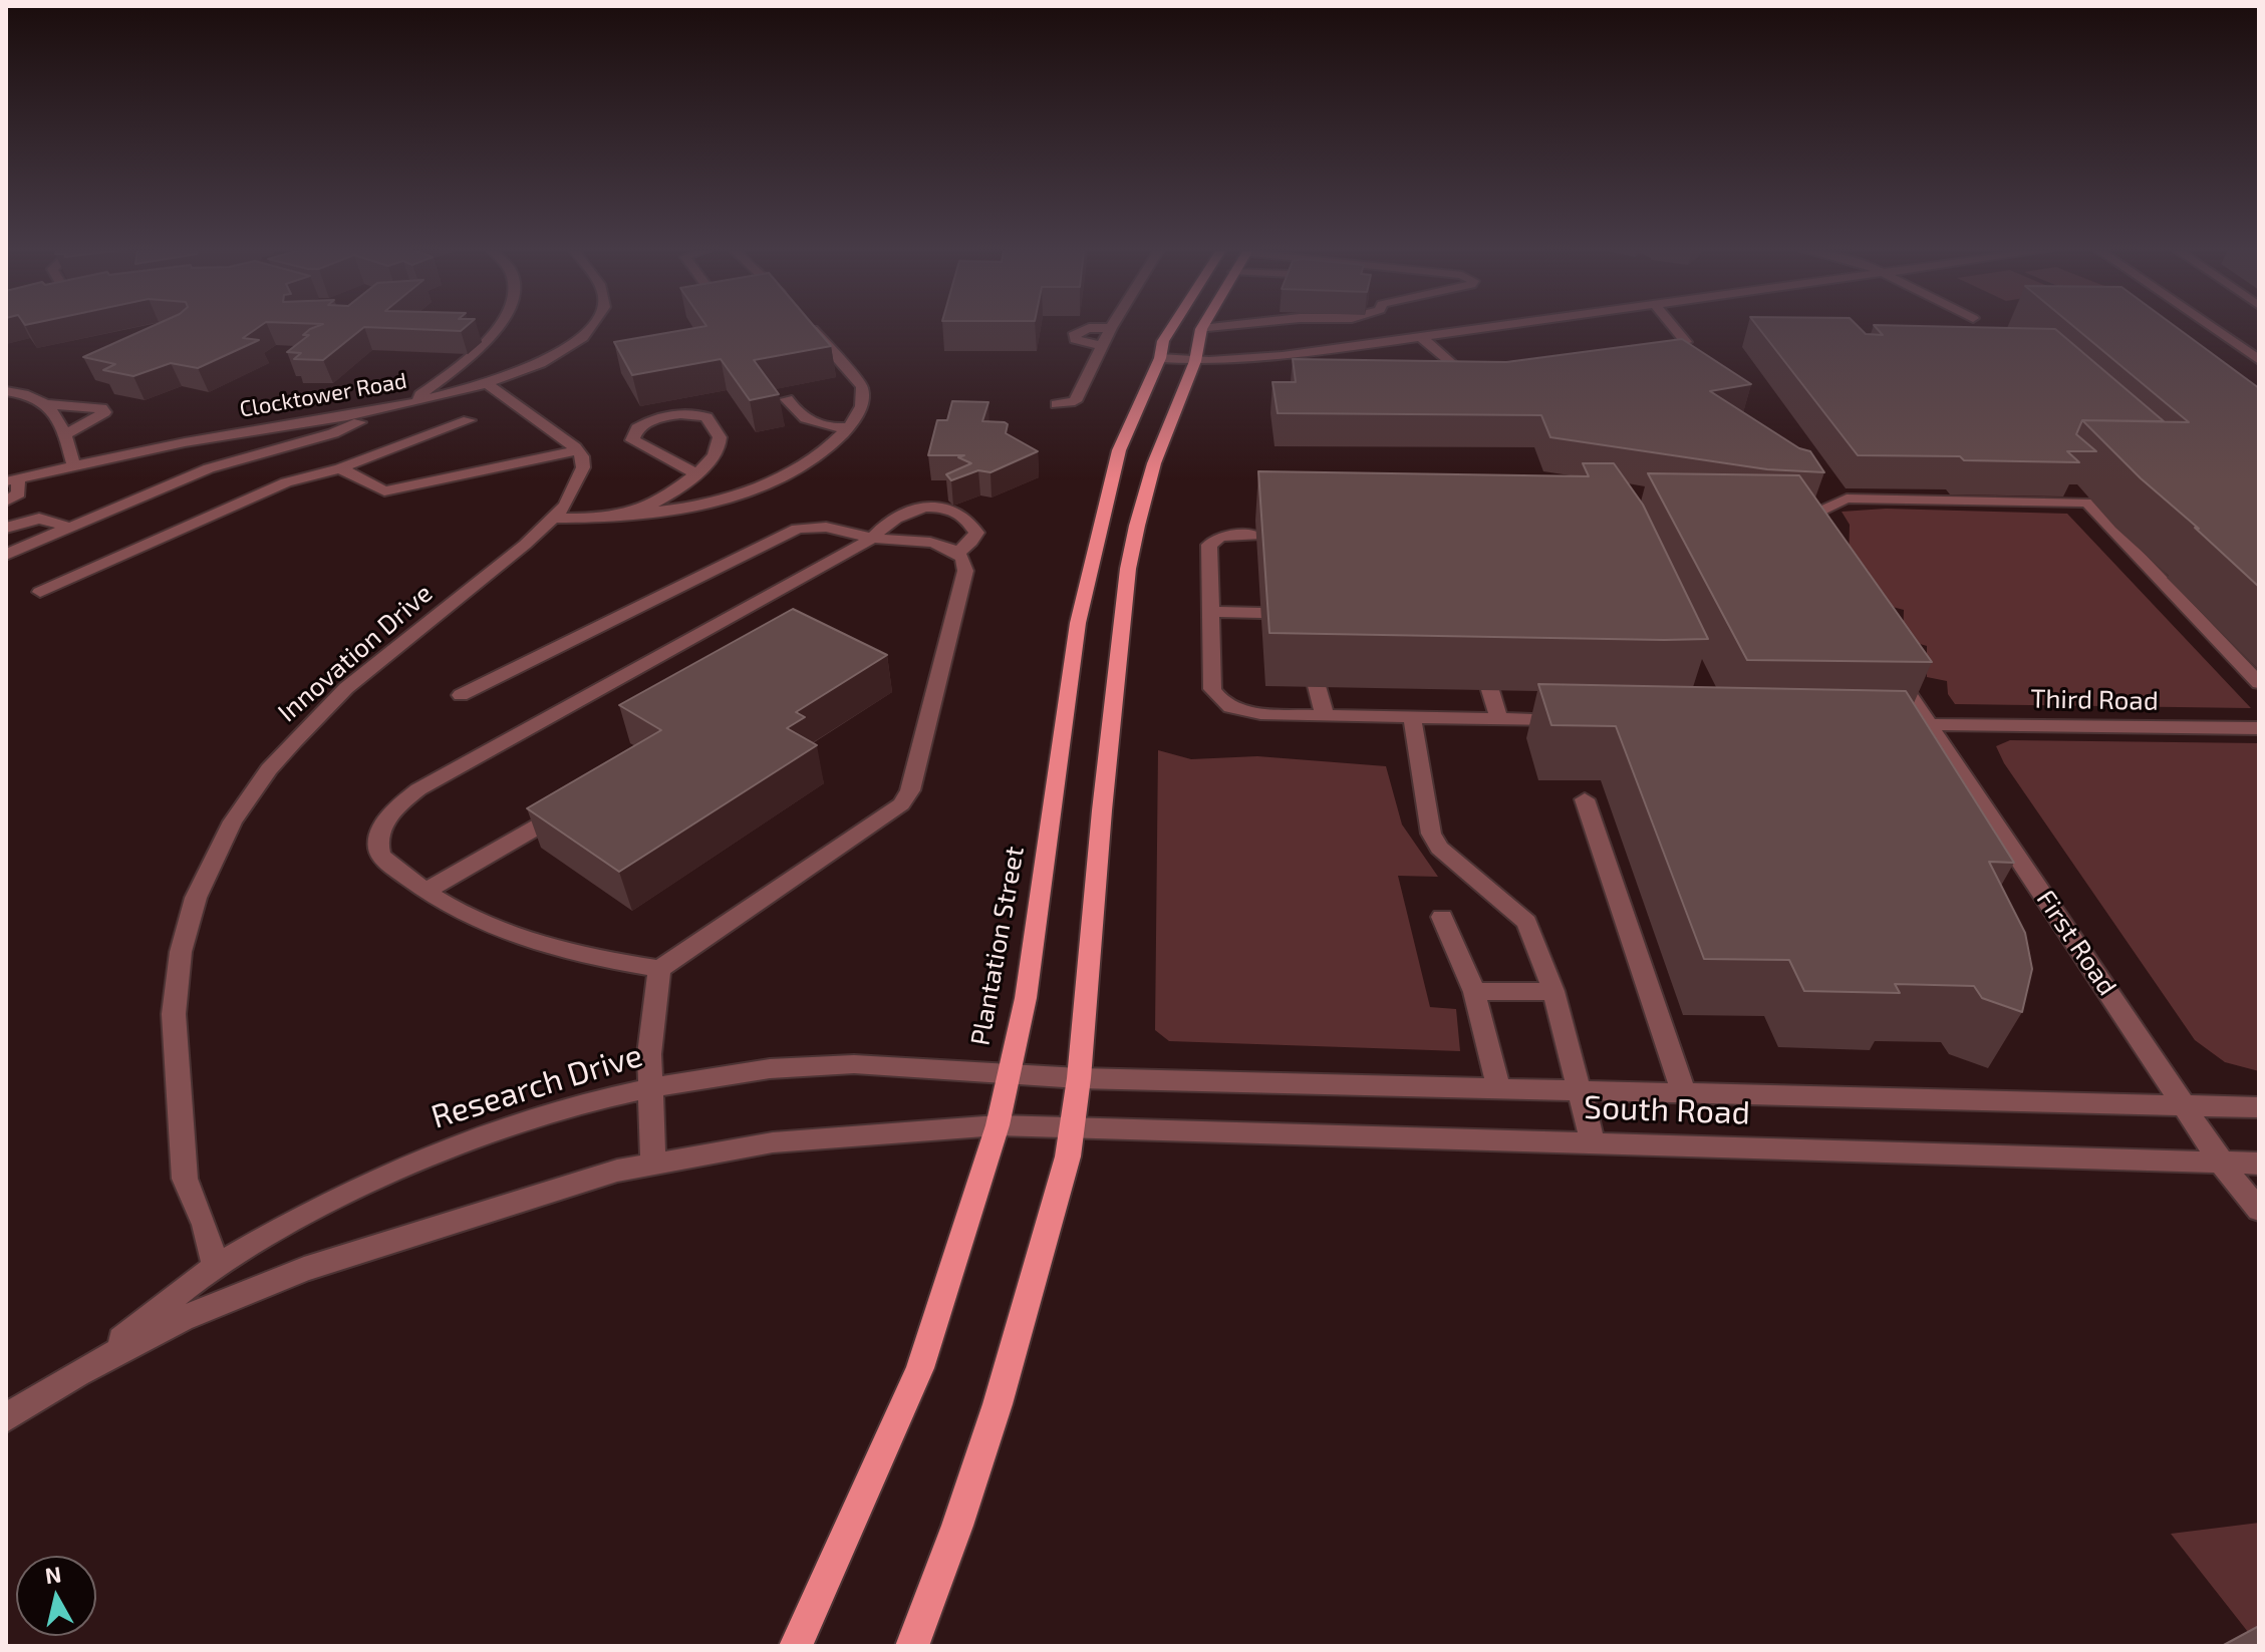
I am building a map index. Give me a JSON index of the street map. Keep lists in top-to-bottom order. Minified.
{"streets":{"main road":["Plantation Street"],"street":["Clocktower Road","Innovation Drive","Third Road","First Road","Research Drive","South Road"]},"crossings":[["Innovation Drive","Research Drive"],["Third Road","First Road"],["First Road","South Road"],["Plantation Street","Research Drive"],["Research Drive","South Road"]],"north":"top"}
